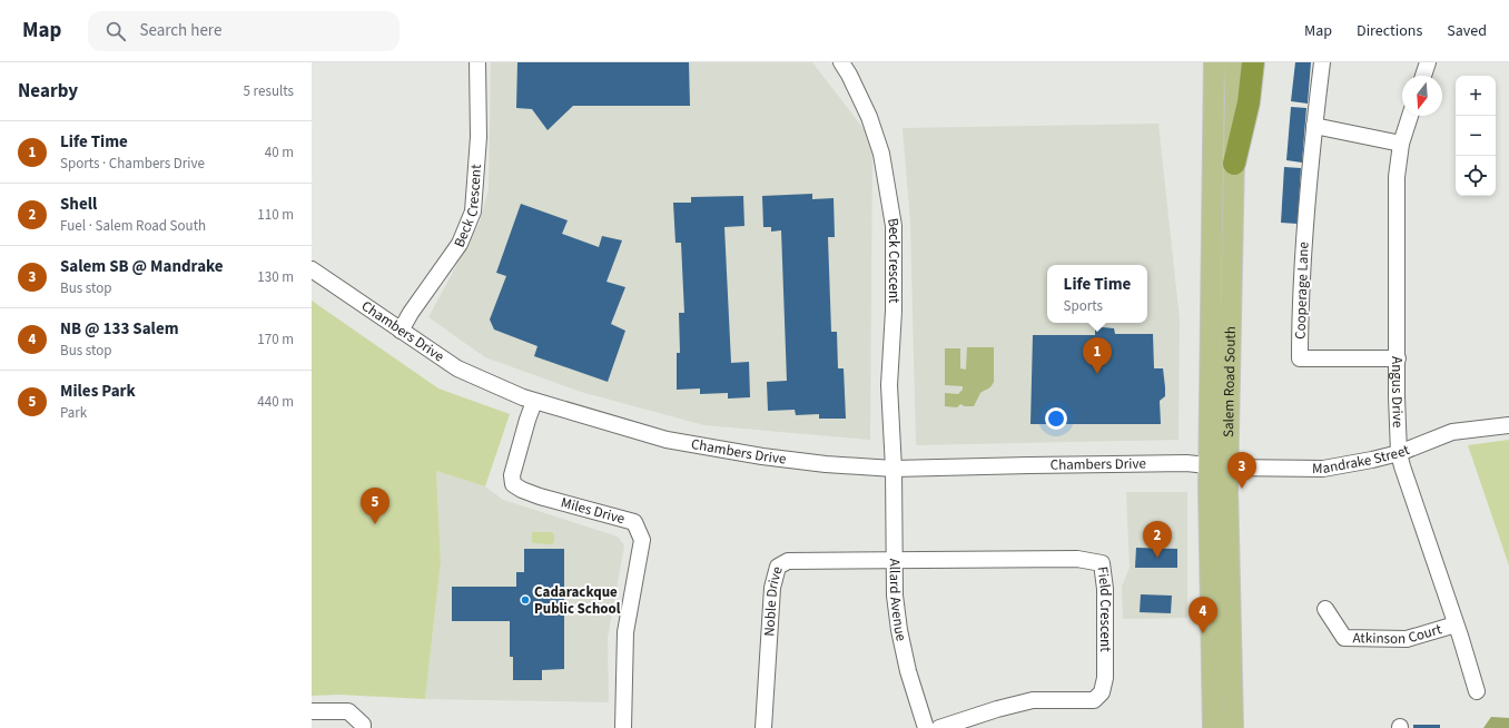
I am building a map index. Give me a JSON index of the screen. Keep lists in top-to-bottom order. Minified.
{"streets":{"main road":["Salem Road South"],"street":["Beck Crescent","Cooperage Lane","Chambers Drive","Angus Drive","Mandrake Street","Miles Drive","Allard Avenue","Noble Drive","Field Crescent","Atkinson Court"]},"crossings":[["Beck Crescent","Chambers Drive"],["Beck Crescent","Allard Avenue"],["Cooperage Lane","Angus Drive"],["Chambers Drive","Salem Road South"],["Chambers Drive","Mandrake Street"],["Chambers Drive","Miles Drive"],["Chambers Drive","Allard Avenue"],["Salem Road South","Mandrake Street"],["Angus Drive","Mandrake Street"],["Angus Drive","Atkinson Court"],["Allard Avenue","Noble Drive"],["Allard Avenue","Field Crescent"],["Noble Drive","Field Crescent"]],"places":["Cadarackque Public School"],"north":"bottom","page":{"header":"Map","search":"Search here","nav":["Map","Directions","Saved"],"heading":["Nearby","5 results"],"map_buttons":["+","−"],"list":[{"mark":"1","name":"Life Time","note":"Sports · Chambers Drive","value":"40 m"},{"mark":"2","name":"Shell","note":"Fuel · Salem Road South","value":"110 m"},{"mark":"3","name":"Salem SB @ Mandrake","note":"Bus stop","value":"130 m"},{"mark":"4","name":"NB @ 133 Salem","note":"Bus stop","value":"170 m"},{"mark":"5","name":"Miles Park","note":"Park","value":"440 m"}],"popup":["Life Time","Sports"],"pins":["1","3","5","2","4"]}}
